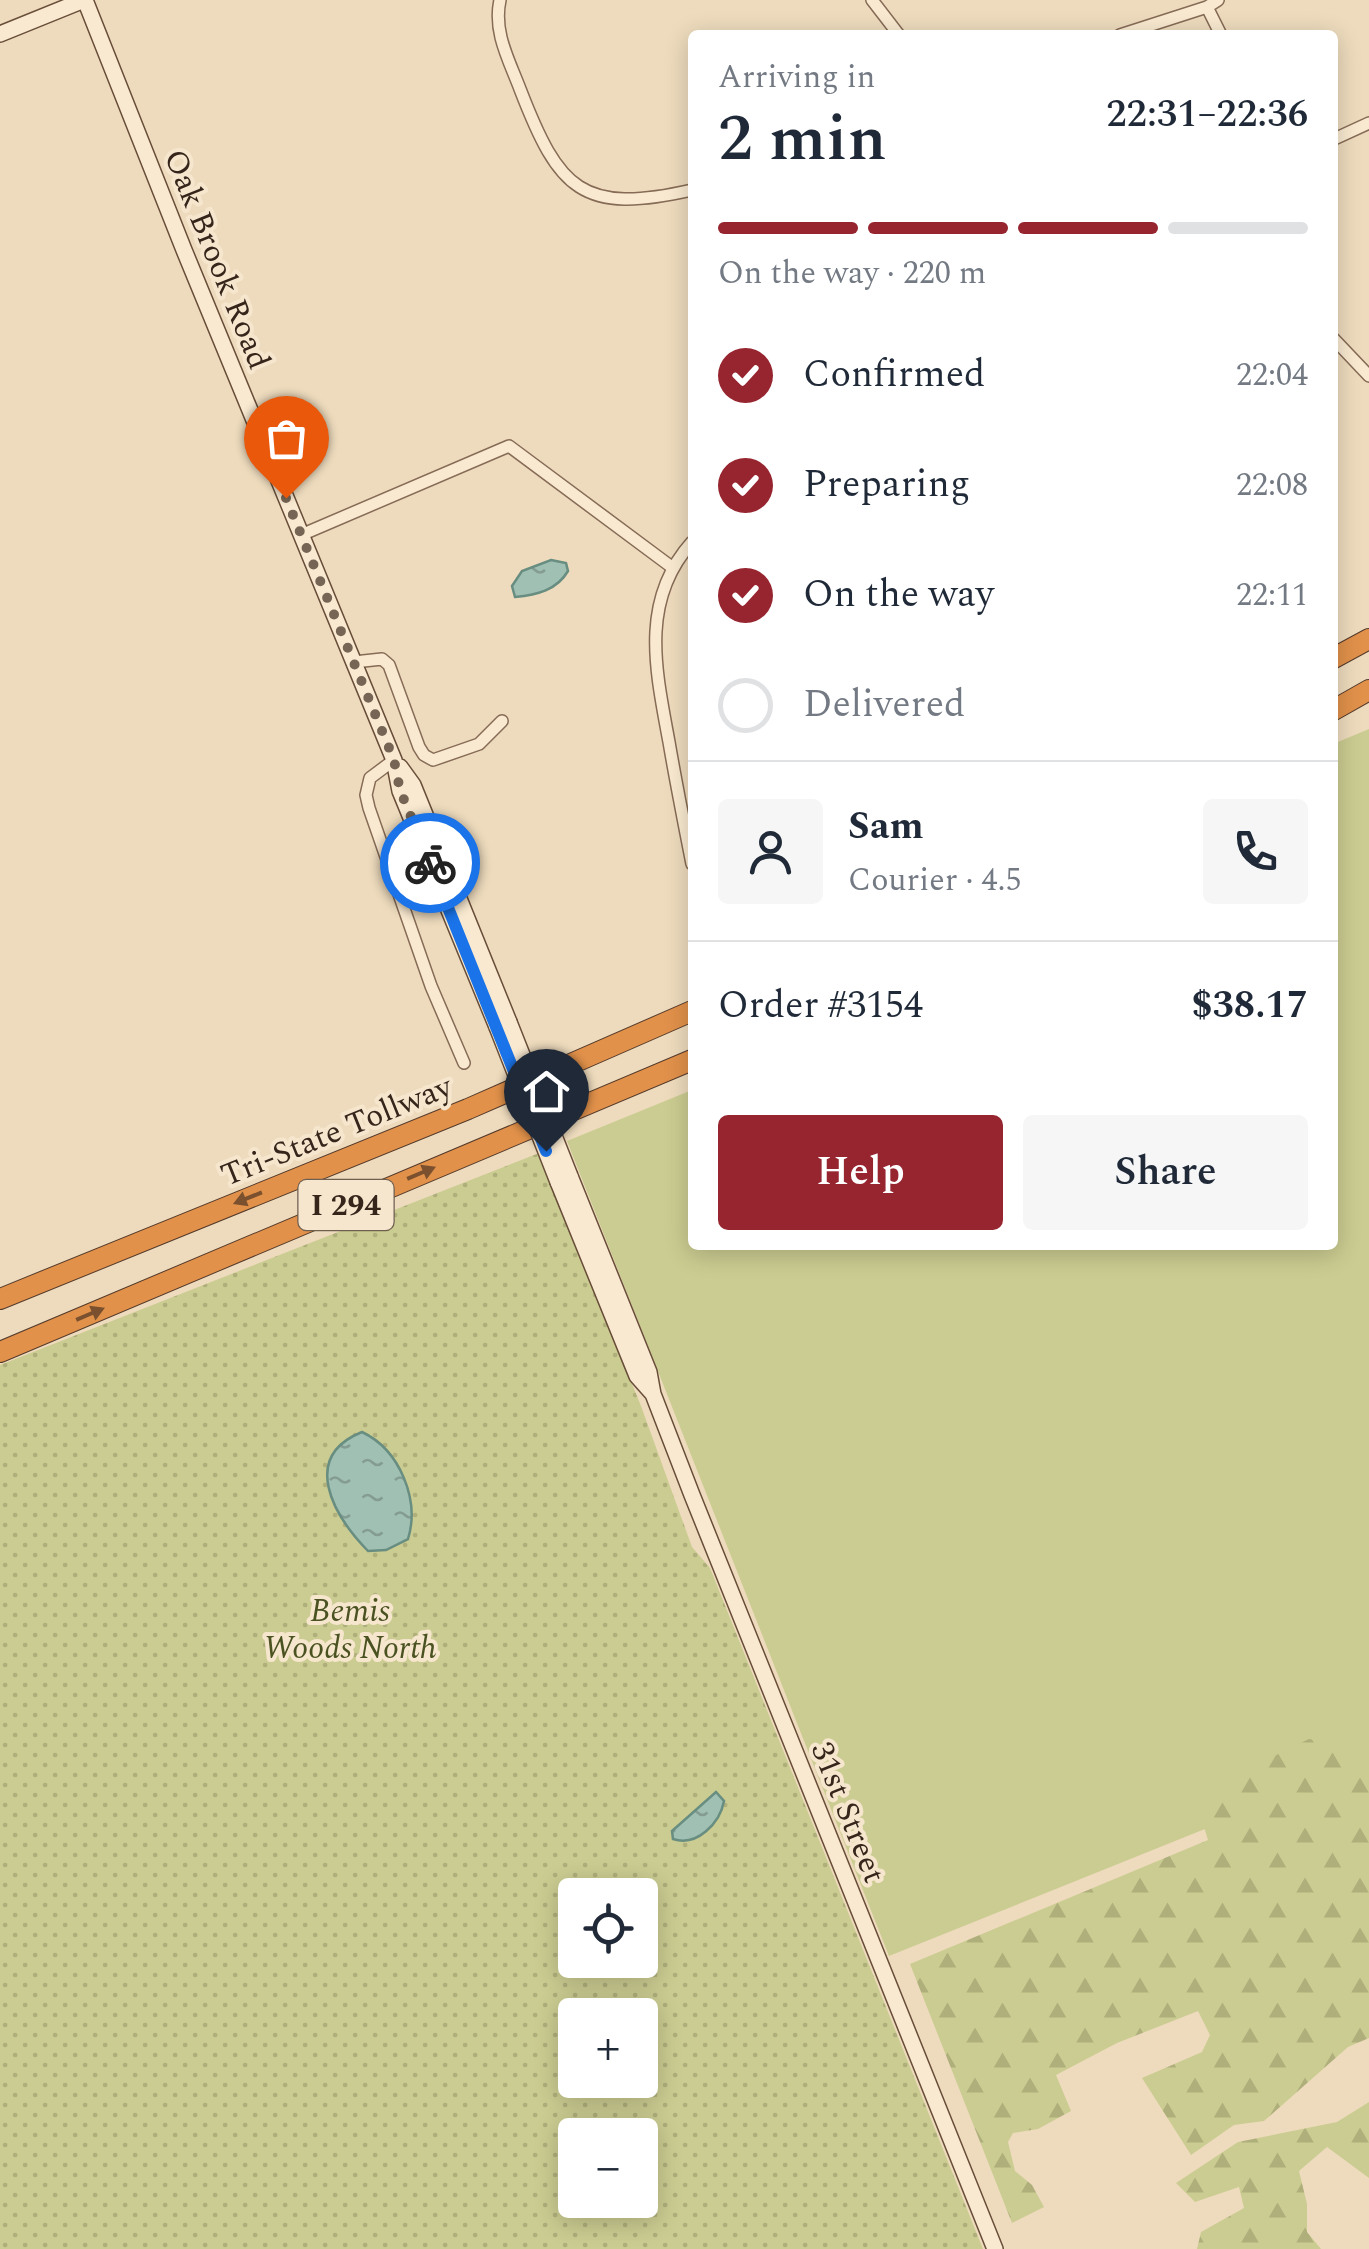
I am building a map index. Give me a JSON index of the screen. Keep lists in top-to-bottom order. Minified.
{"streets":{"highway":["Tri-State Tollway","I 294"],"main road":["Oak Brook Road","31st Street"]},"crossings":[["Oak Brook Road","31st Street"]],"parks":["Bemis Woods North"],"page":{"heading":["2 min","Arriving in","22:31–22:36"],"panel":["Sam","Courier · 4.5","Order #3154","$38.17"],"bar":"On the way · 220 m","list":[["Confirmed","22:04"],["Preparing","22:08"],["On the way","22:11"],"Delivered"],"buttons":["Help","Share"],"map_buttons":["+","−"]}}
